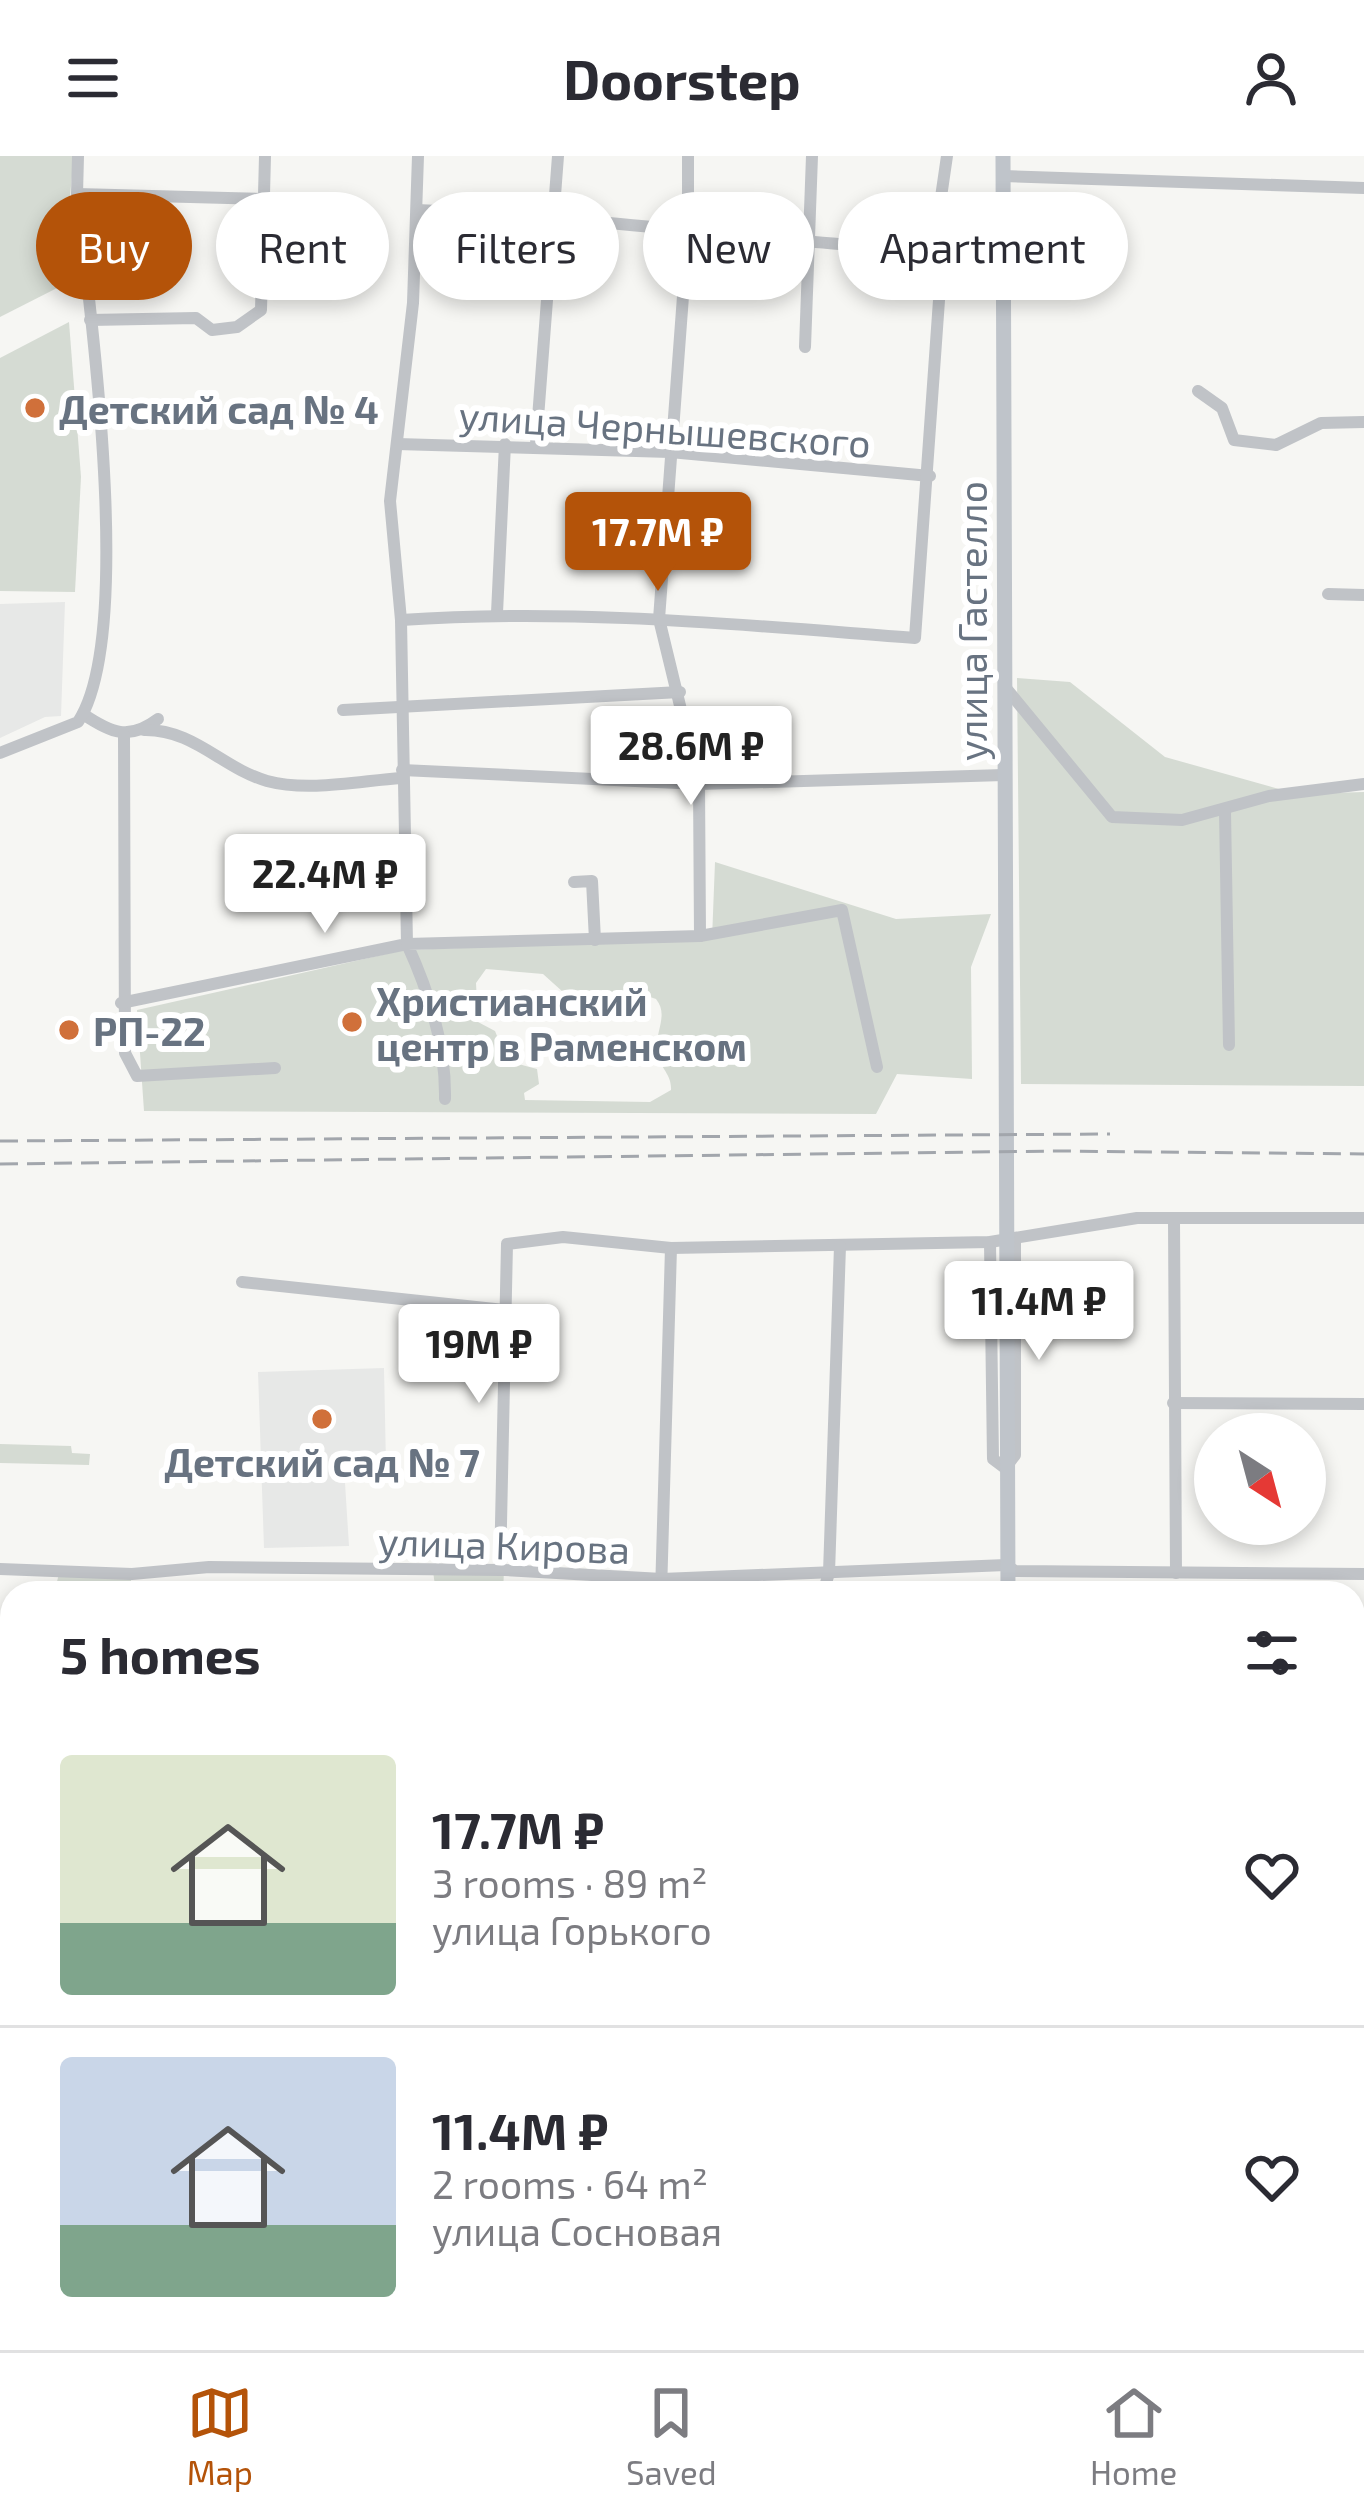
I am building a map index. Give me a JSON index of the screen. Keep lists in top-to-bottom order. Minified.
{"streets":{"main road":["улица Гастелло"],"street":["улица Чернышевского","улица Кирова"]},"crossings":[["улица Гастелло","улица Кирова"]],"places":["Детский сад № 4","Христианский центр в Раменском","РП-22","Детский сад № 7"],"north":"bottom right","page":{"header":"Doorstep","chip":["Buy","Rent","Filters","New","Apartment"],"price":["17.7M ₽","28.6M ₽","22.4M ₽","11.4M ₽","19M ₽"],"heading":"5 homes","list":[{"name":"17.7M ₽","note":"3 rooms · 89 m² · улица Горького"},{"name":"11.4M ₽","note":"2 rooms · 64 m² · улица Сосновая"}],"tabs":["Map","Saved","Home"]}}
